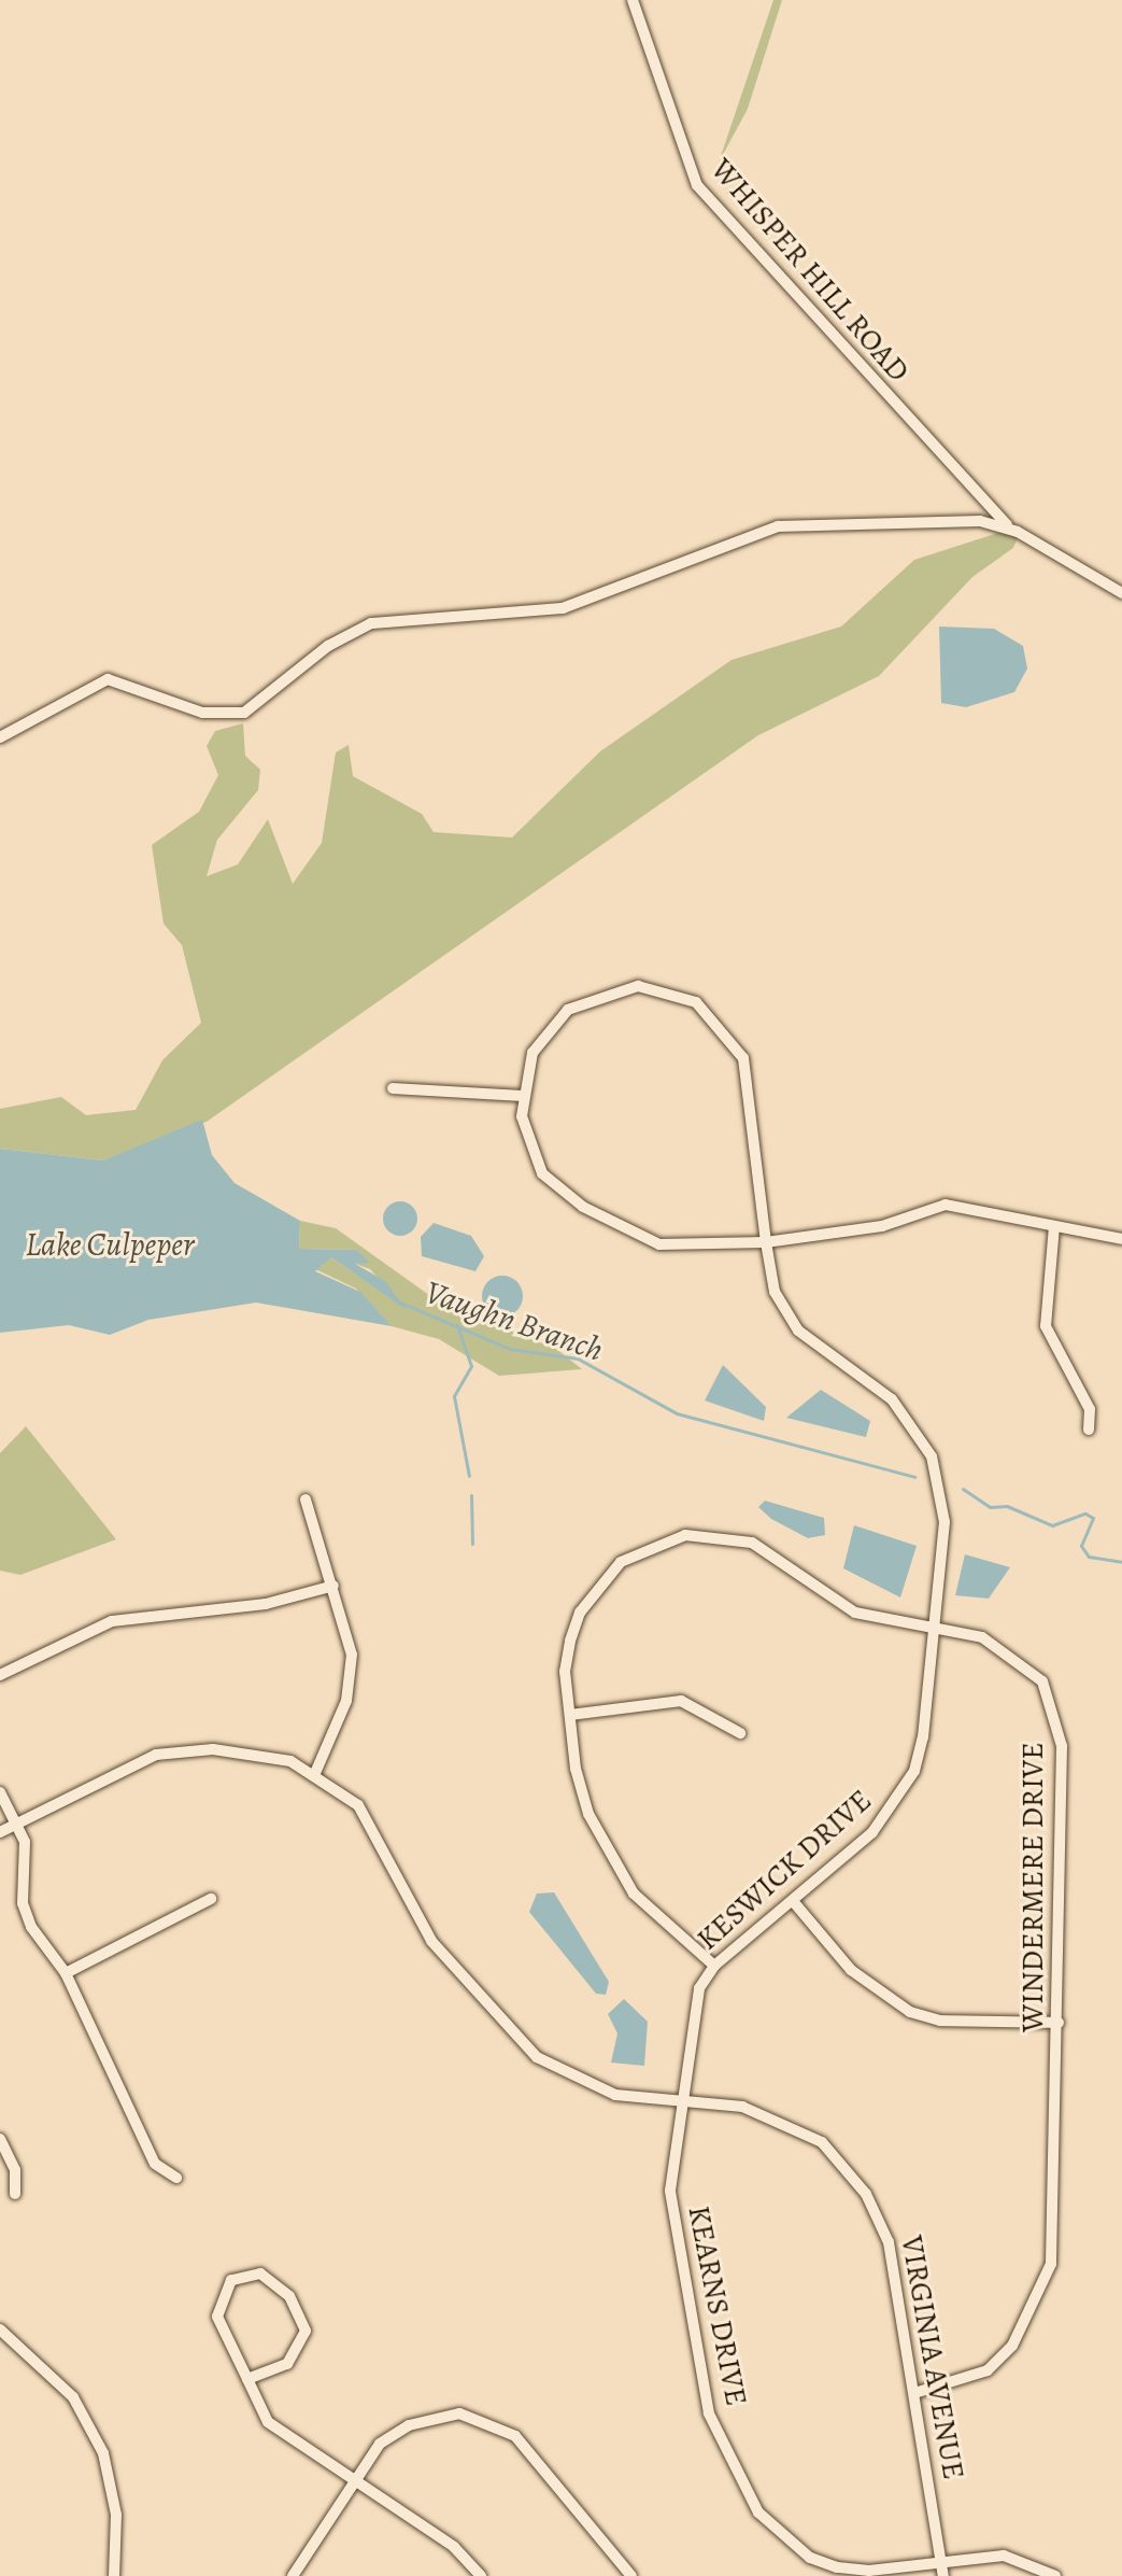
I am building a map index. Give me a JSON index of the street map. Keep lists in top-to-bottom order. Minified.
{"streets":{"street":["WHISPER HILL ROAD","KESWICK DRIVE","WINDERMERE DRIVE","KEARNS DRIVE","VIRGINIA AVENUE"]},"crossings":[["KESWICK DRIVE","WINDERMERE DRIVE"],["KESWICK DRIVE","KEARNS DRIVE"],["KESWICK DRIVE","VIRGINIA AVENUE"],["WINDERMERE DRIVE","VIRGINIA AVENUE"],["KEARNS DRIVE","VIRGINIA AVENUE"]],"water":["Lake Culpeper","Vaughn Branch"]}
